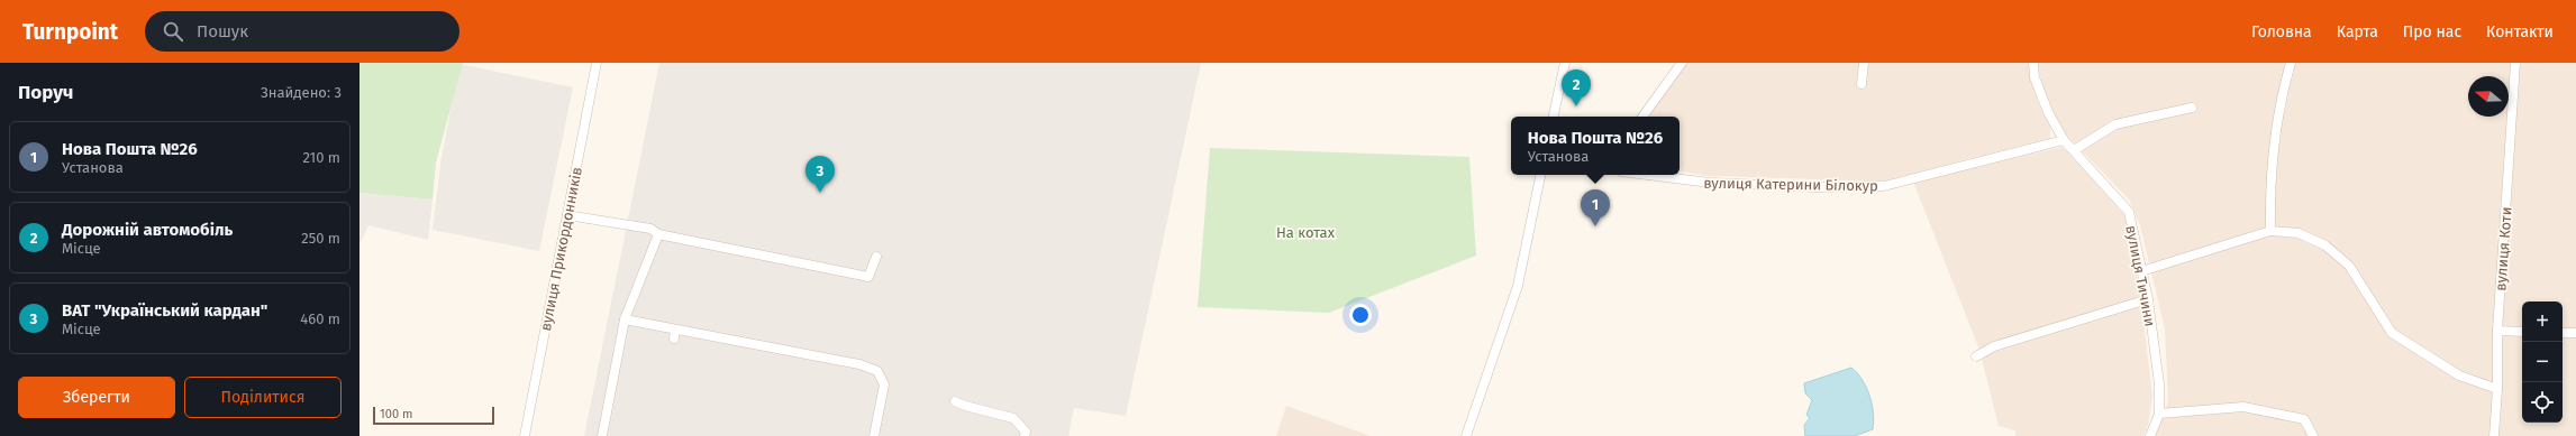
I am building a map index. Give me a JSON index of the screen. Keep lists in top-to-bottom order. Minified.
{"streets":{"street":["вулиця Катерини Білокур","вулиця Прикордонників","вулиця Коти","вулиця Тичини"]},"crossings":[["вулиця Катерини Білокур","вулиця Тичини"]],"parks":["На котах"],"scale_bar":"100 m","north":"left","page":{"header":"Turnpoint","search":"Пошук","nav":["Головна","Карта","Про нас","Контакти"],"heading":["Поруч","Знайдено: 3"],"pins":["2","3","1"],"popup":["Нова Пошта №26","Установа"],"list":[{"mark":"1","name":"Нова Пошта №26","note":"Установа","value":"210 m"},{"mark":"2","name":"Дорожній автомобіль","note":"Місце","value":"250 m"},{"mark":"3","name":"ВАТ \"Український кардан\"","note":"Місце","value":"460 m"}],"map_buttons":["+","−"],"buttons":["Зберегти","Поділитися"],"scale":"100 m"}}
